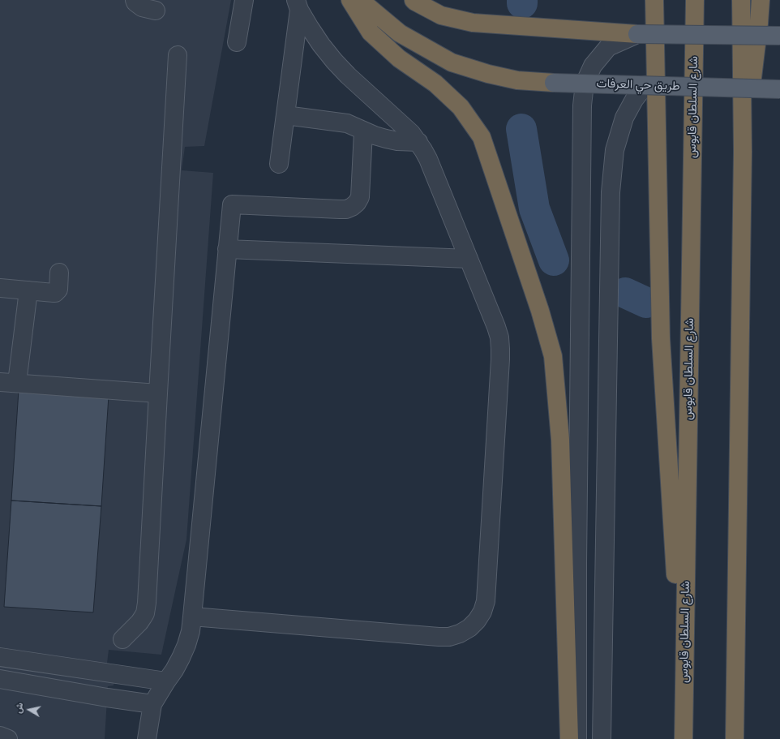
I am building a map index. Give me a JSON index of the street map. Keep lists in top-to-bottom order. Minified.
{"streets":{"highway":["شارع السلطان قابوس"],"main road":["طريق حي العرفات"]},"north":"left"}
